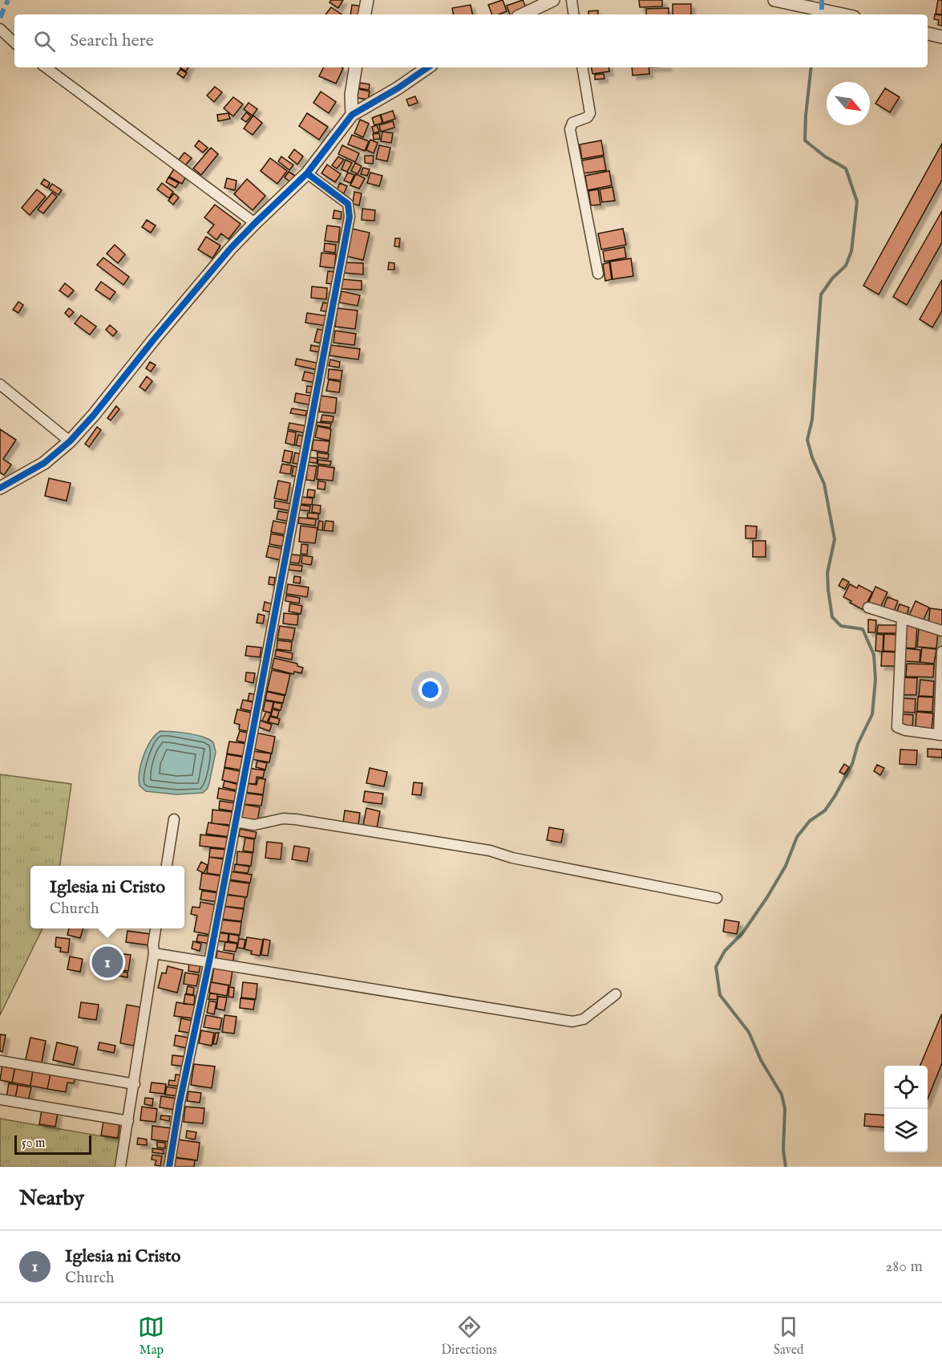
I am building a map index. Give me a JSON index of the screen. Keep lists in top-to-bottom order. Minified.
{"scale_bar":"50 m","north":"bottom right","page":{"search":"Search here","popup":["Iglesia ni Cristo","Church"],"pins":"1","scale":"50 m","heading":"Nearby","list":[{"mark":"1","name":"Iglesia ni Cristo","note":"Church","value":"280 m"}],"nav":["Map","Directions","Saved"]}}
